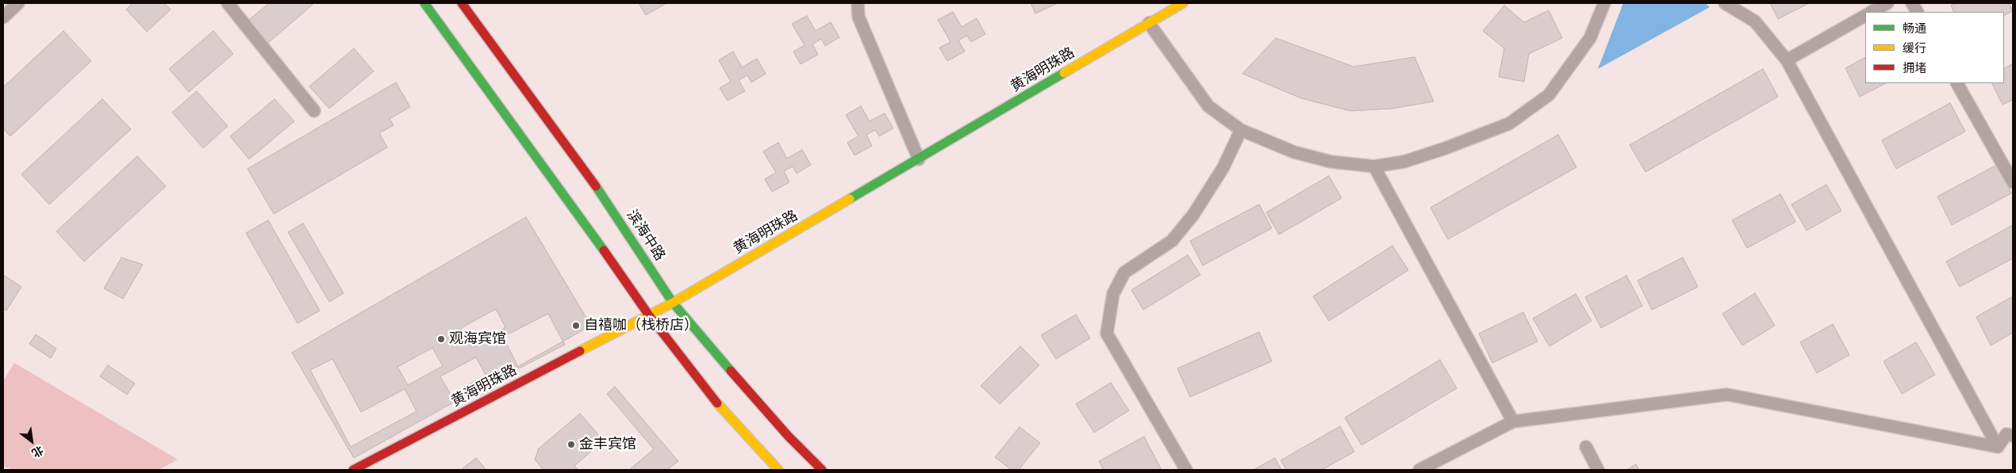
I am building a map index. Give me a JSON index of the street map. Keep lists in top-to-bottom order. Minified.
{"streets":{"main road":["黄海明珠路","滨海中路"]},"crossings":[["黄海明珠路","滨海中路"]],"places":["自禧咖（栈桥店）","观海宾馆","金丰宾馆"],"legend":["畅通","缓行","拥堵"],"north":"bottom right"}
